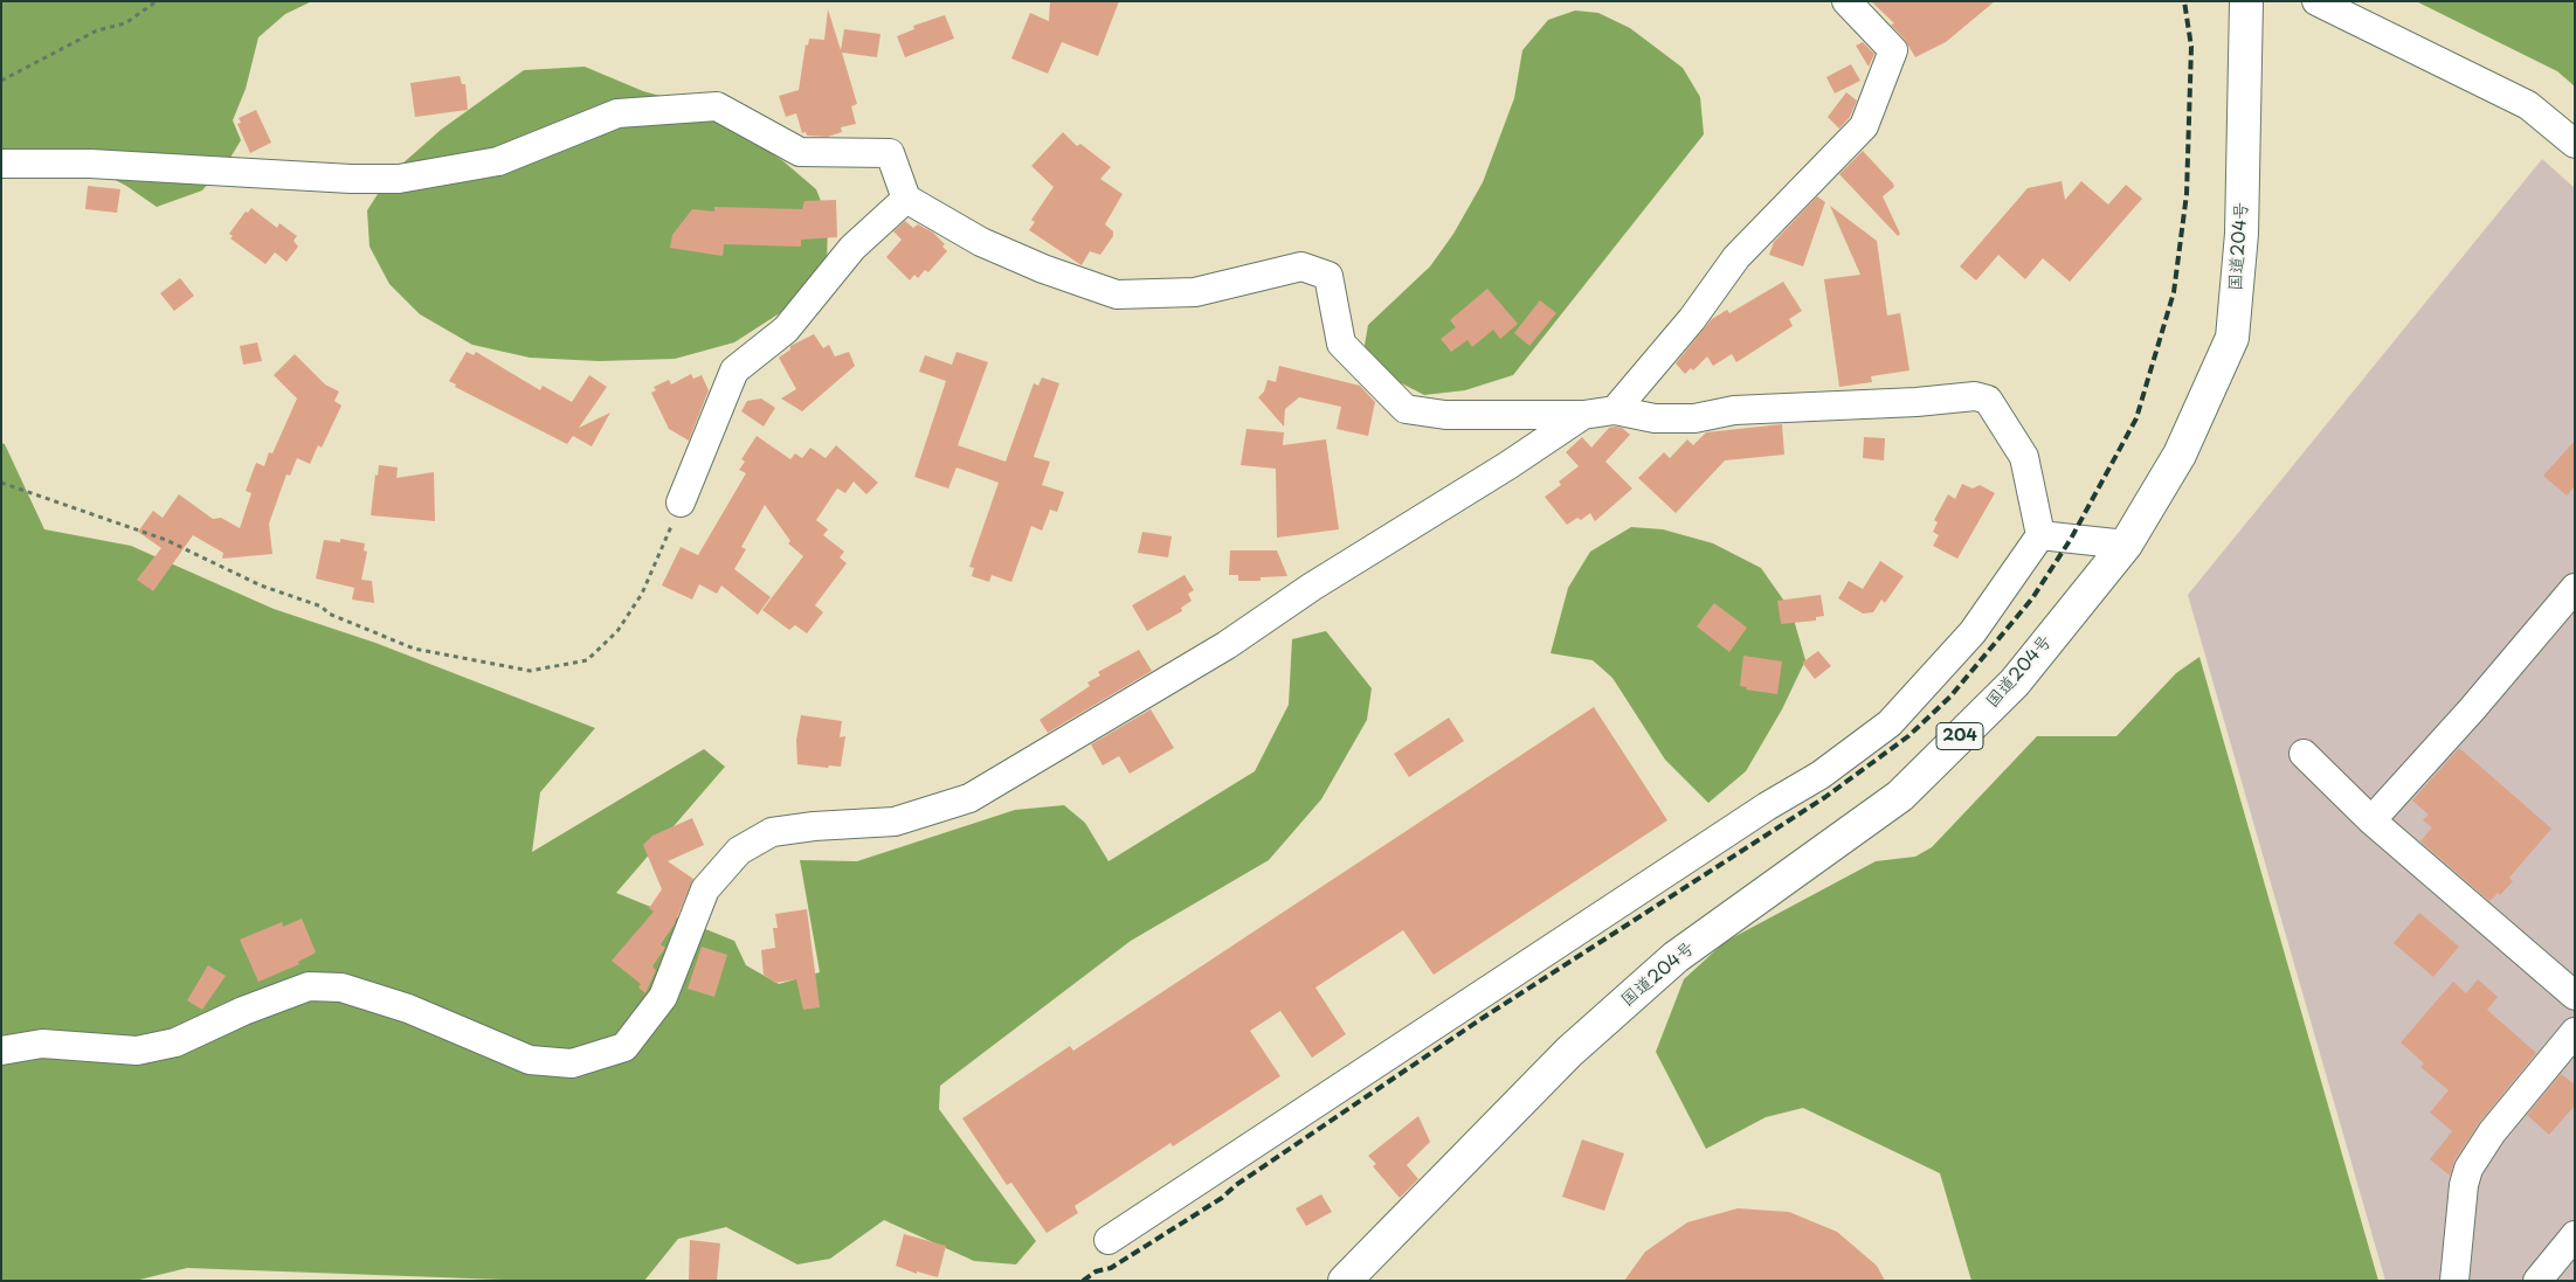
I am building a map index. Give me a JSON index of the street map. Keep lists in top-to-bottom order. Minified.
{"streets":{"highway":["国道204号","204"]}}
